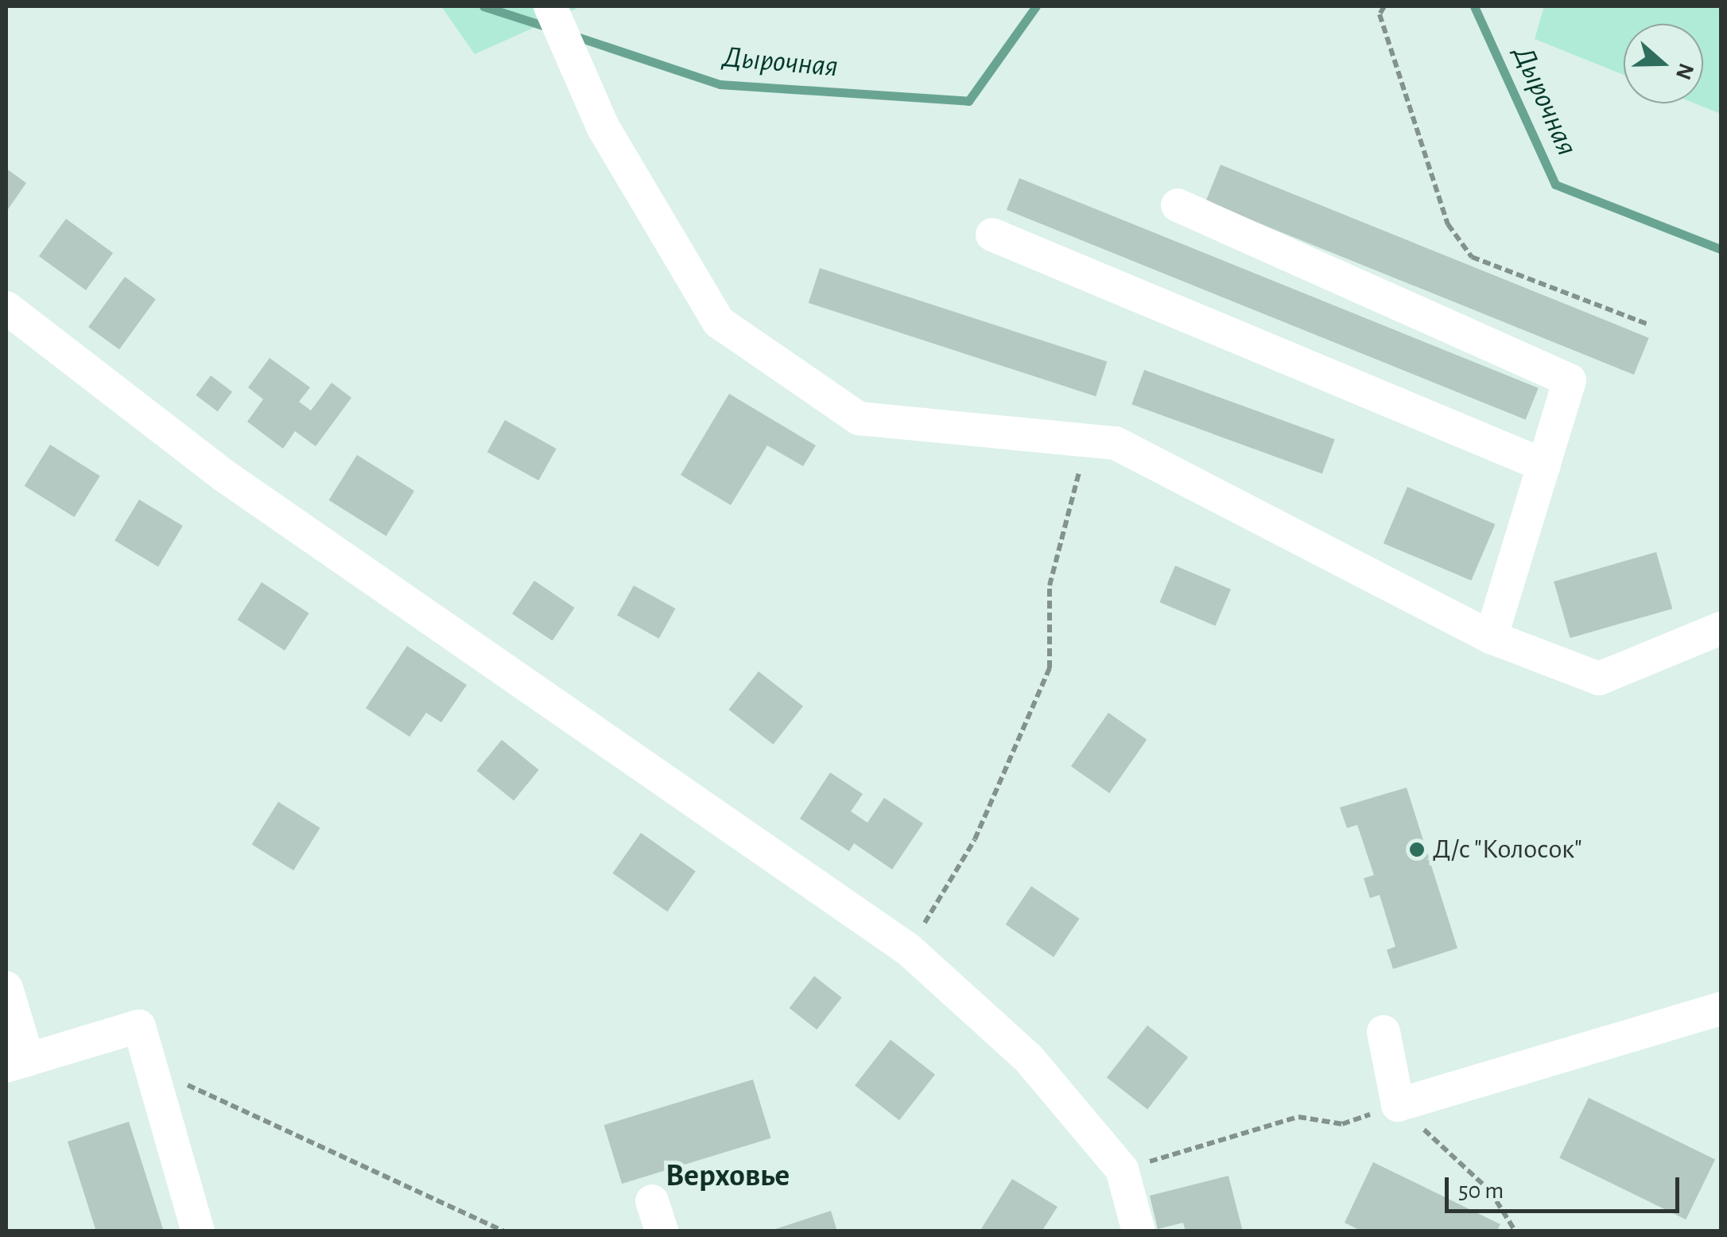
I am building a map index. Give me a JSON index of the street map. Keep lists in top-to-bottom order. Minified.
{"districts":["Верховье"],"water":["Дырочная"],"places":["Д/c \"Колосок\""],"scale_bar":"50 m","north":"right"}
